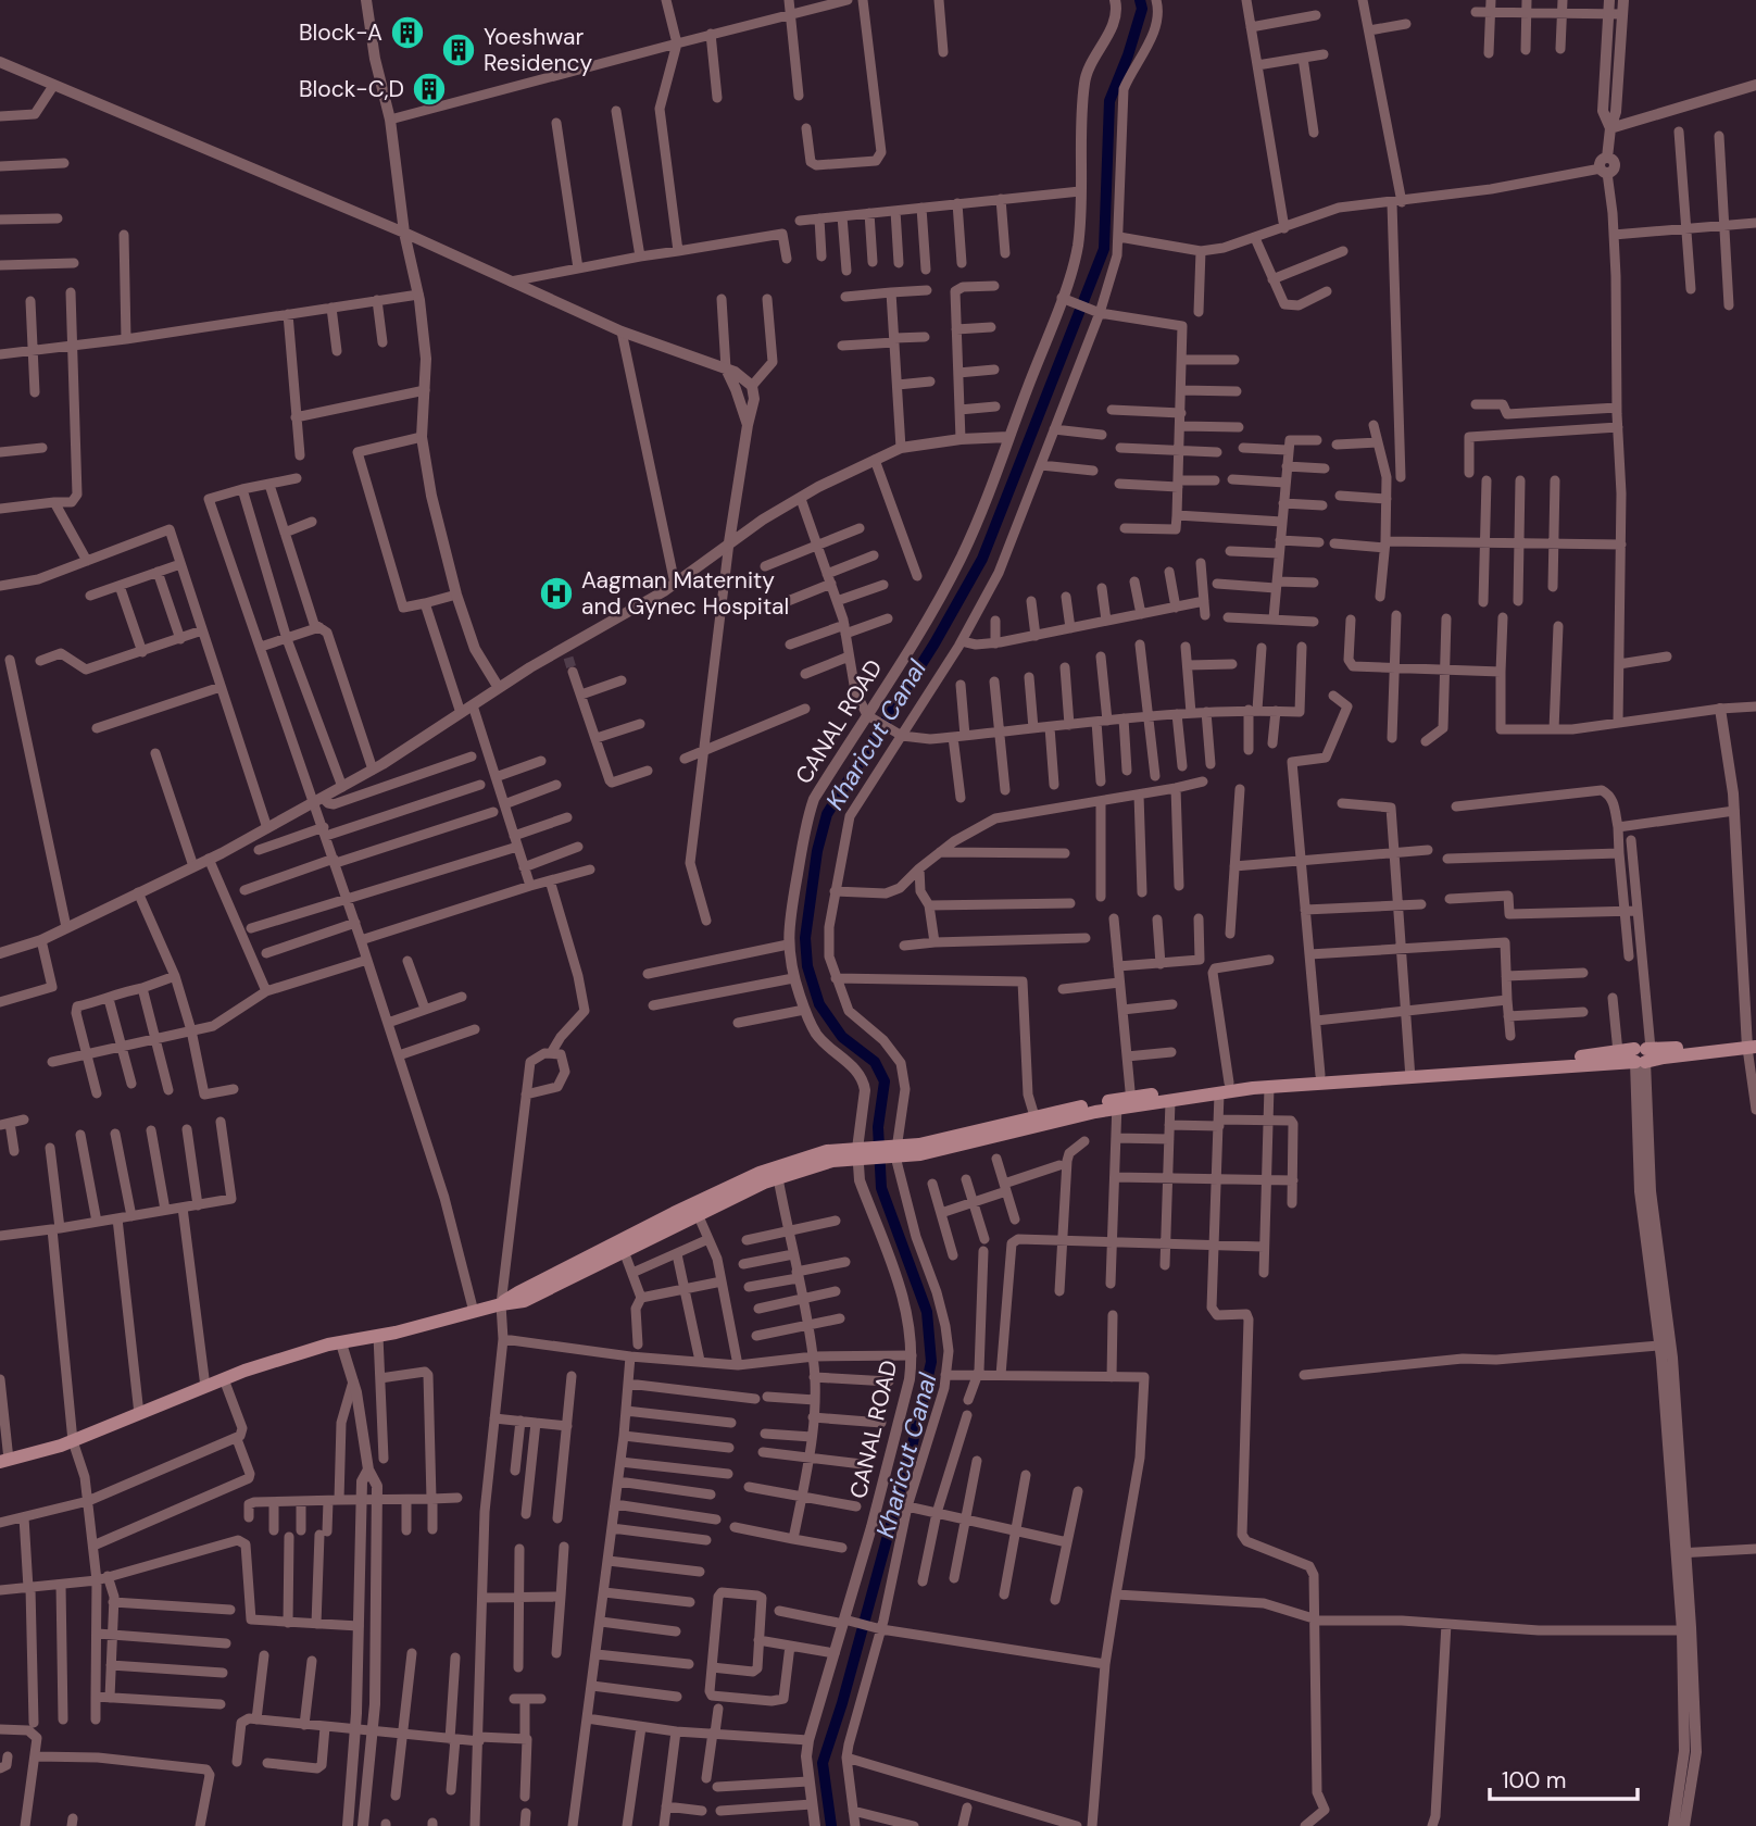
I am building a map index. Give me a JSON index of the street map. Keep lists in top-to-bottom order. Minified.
{"streets":{"street":["CANAL ROAD"]},"water":["Kharicut Canal"],"places":{"building":["Block-A","Yoeshwar Residency","Block-C,D"],"hospital":["Aagman Maternity and Gynec Hospital"]},"scale_bar":"100 m"}
